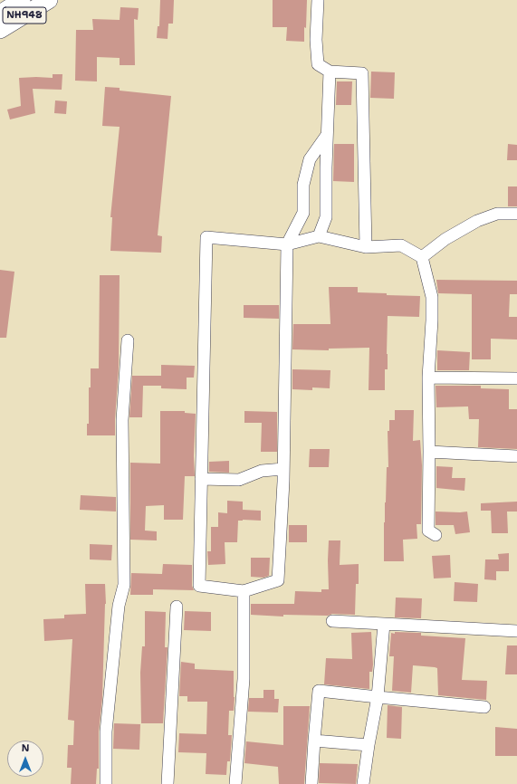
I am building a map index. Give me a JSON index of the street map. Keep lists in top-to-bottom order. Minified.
{"streets":{"highway":["NH948"]},"north":"top"}
